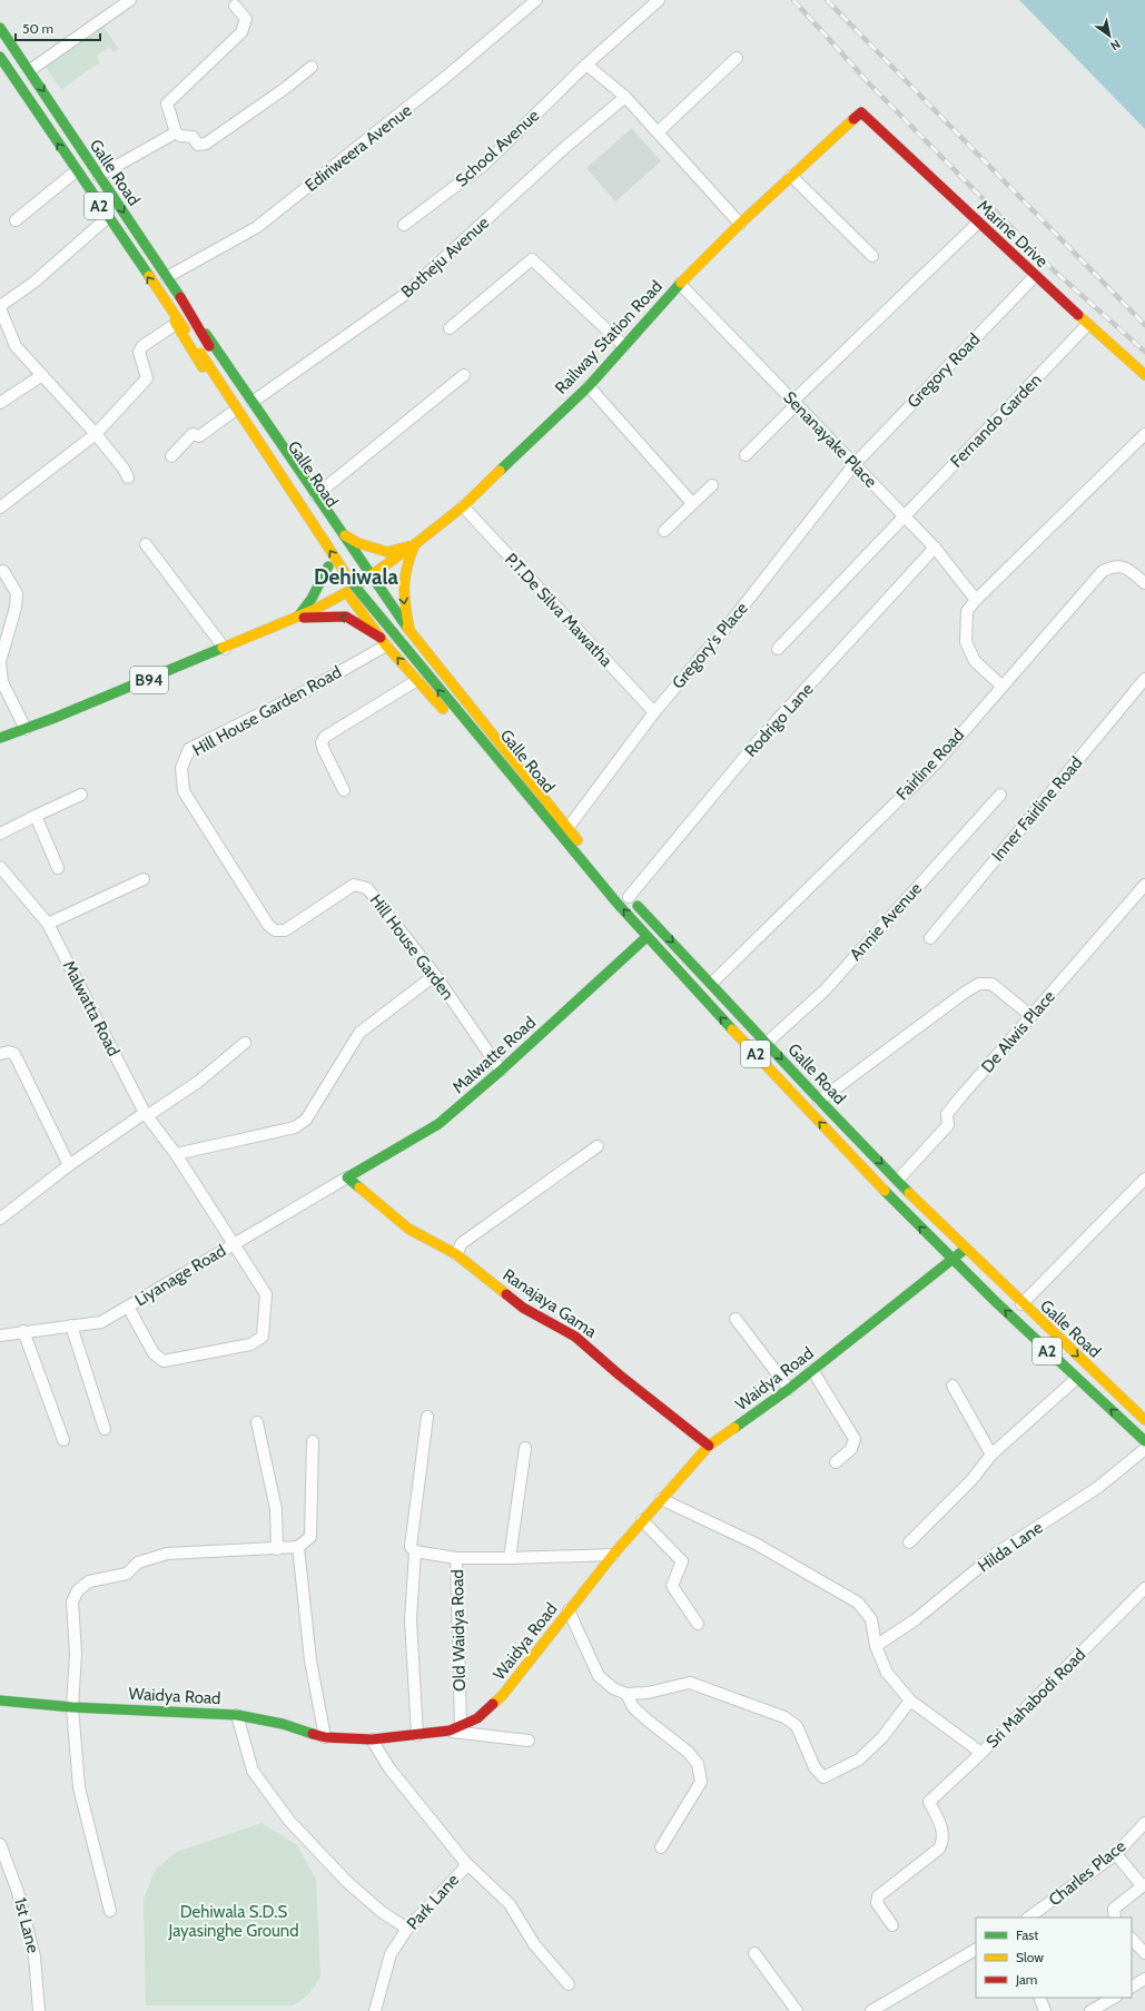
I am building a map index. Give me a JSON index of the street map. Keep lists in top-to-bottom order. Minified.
{"streets":{"main road":["Galle Road","A2","Marine Drive","Railway Station Road","B94","Malwatte Road","Ranajaya Gama","Waidya Road"],"street":["Ediriweera Avenue","School Avenue","Botheju Avenue","Gregory Road","Fernando Garden","Senanayake Place","P.T.De Silva Mawatha","Gregory's Place","Hill House Garden Road","Rodrigo Lane","Fairline Road","Inner Fairline Road","Annie Avenue","Hill House Garden","Malwatta Road","De Alwis Place","Liyanage Road","Hilda Lane","Old Waidya Road","Sri Mahabodi Road","Charles Place","Park Lane","1st Lane"]},"crossings":[["Ediriweera Avenue","Galle Road"],["Galle Road","Rodrigo Lane"],["Galle Road","Fairline Road"],["Galle Road","Annie Avenue"],["Galle Road","De Alwis Place"],["Galle Road","Malwatte Road"],["Galle Road","Waidya Road"],["Marine Drive","Railway Station Road"],["Marine Drive","Gregory Road"],["Marine Drive","Fernando Garden"],["Railway Station Road","Senanayake Place"],["Railway Station Road","P.T.De Silva Mawatha"],["Railway Station Road","B94"],["Gregory Road","Senanayake Place"],["Gregory Road","Gregory's Place"],["Fernando Garden","Senanayake Place"],["Senanayake Place","Gregory's Place"],["Senanayake Place","Rodrigo Lane"],["P.T.De Silva Mawatha","Gregory's Place"],["Hill House Garden Road","Hill House Garden"],["Hill House Garden","Malwatte Road"],["Malwatta Road","Liyanage Road"],["Malwatte Road","Liyanage Road"],["Malwatte Road","Ranajaya Gama"],["Liyanage Road","Ranajaya Gama"],["Ranajaya Gama","Waidya Road"],["Waidya Road","Old Waidya Road"],["Waidya Road","Sri Mahabodi Road"],["Waidya Road","Park Lane"],["Hilda Lane","Sri Mahabodi Road"]],"districts":["Dehiwala"],"parks":["Dehiwala S.D.S Jayasinghe Ground"],"legend":["Fast","Slow","Jam"],"scale_bar":"50 m","north":"bottom right"}
